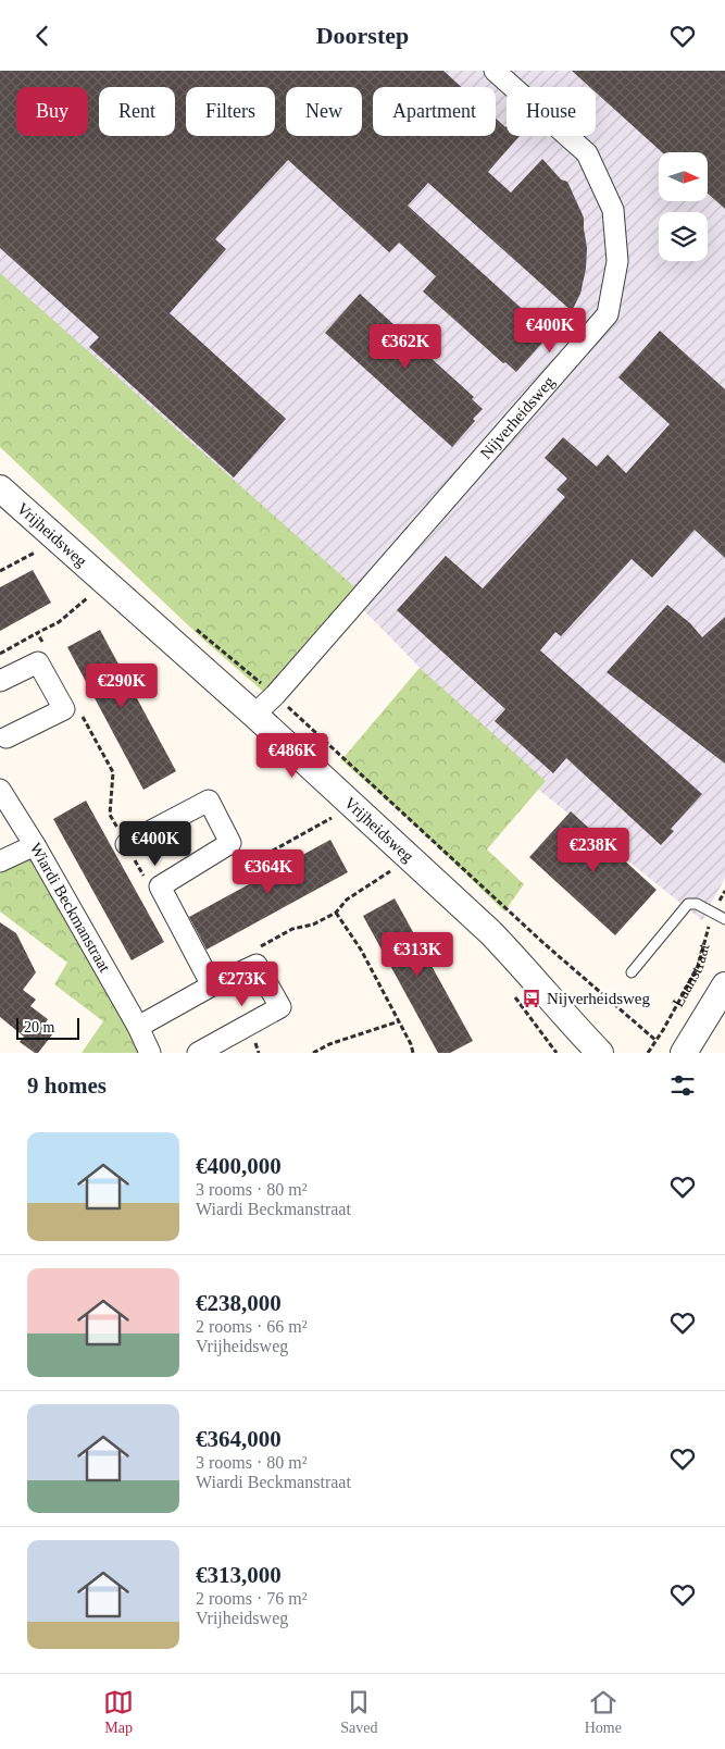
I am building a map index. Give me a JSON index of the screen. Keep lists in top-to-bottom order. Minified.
{"streets":{"street":["Nijverheidsweg","Vrijheidsweg","Wiardi Beckmanstraat","Laanstraat"]},"crossings":[["Nijverheidsweg","Vrijheidsweg"]],"places":{"bus stop":["Nijverheidsweg"]},"scale_bar":"20 m","north":"right","page":{"header":"Doorstep","chip":["Buy","Rent","Filters","New","Apartment","House"],"price":["€400K","€362K","€290K","€486K","€400K","€238K","€364K","€313K","€273K"],"scale":"20 m","heading":"9 homes","list":[{"name":"€400,000","note":"3 rooms · 80 m² · Wiardi Beckmanstraat"},{"name":"€238,000","note":"2 rooms · 66 m² · Vrijheidsweg"},{"name":"€364,000","note":"3 rooms · 80 m² · Wiardi Beckmanstraat"},{"name":"€313,000","note":"2 rooms · 76 m² · Vrijheidsweg"}],"tabs":["Map","Saved","Home"]}}
